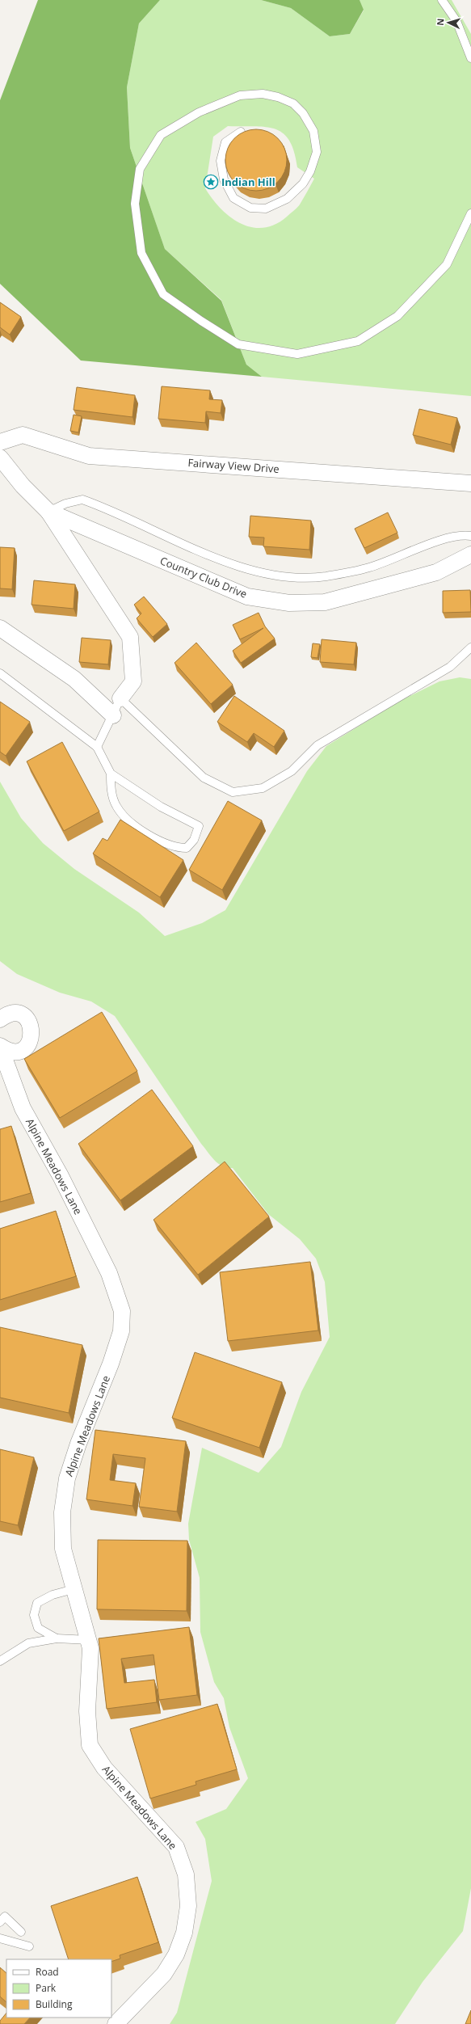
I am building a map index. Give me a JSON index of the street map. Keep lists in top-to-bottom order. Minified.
{"streets":{"street":["Fairway View Drive","Country Club Drive","Alpine Meadows Lane"]},"places":{"place":["Indian Hill"]},"legend":["Road","Park","Building"],"north":"left"}
